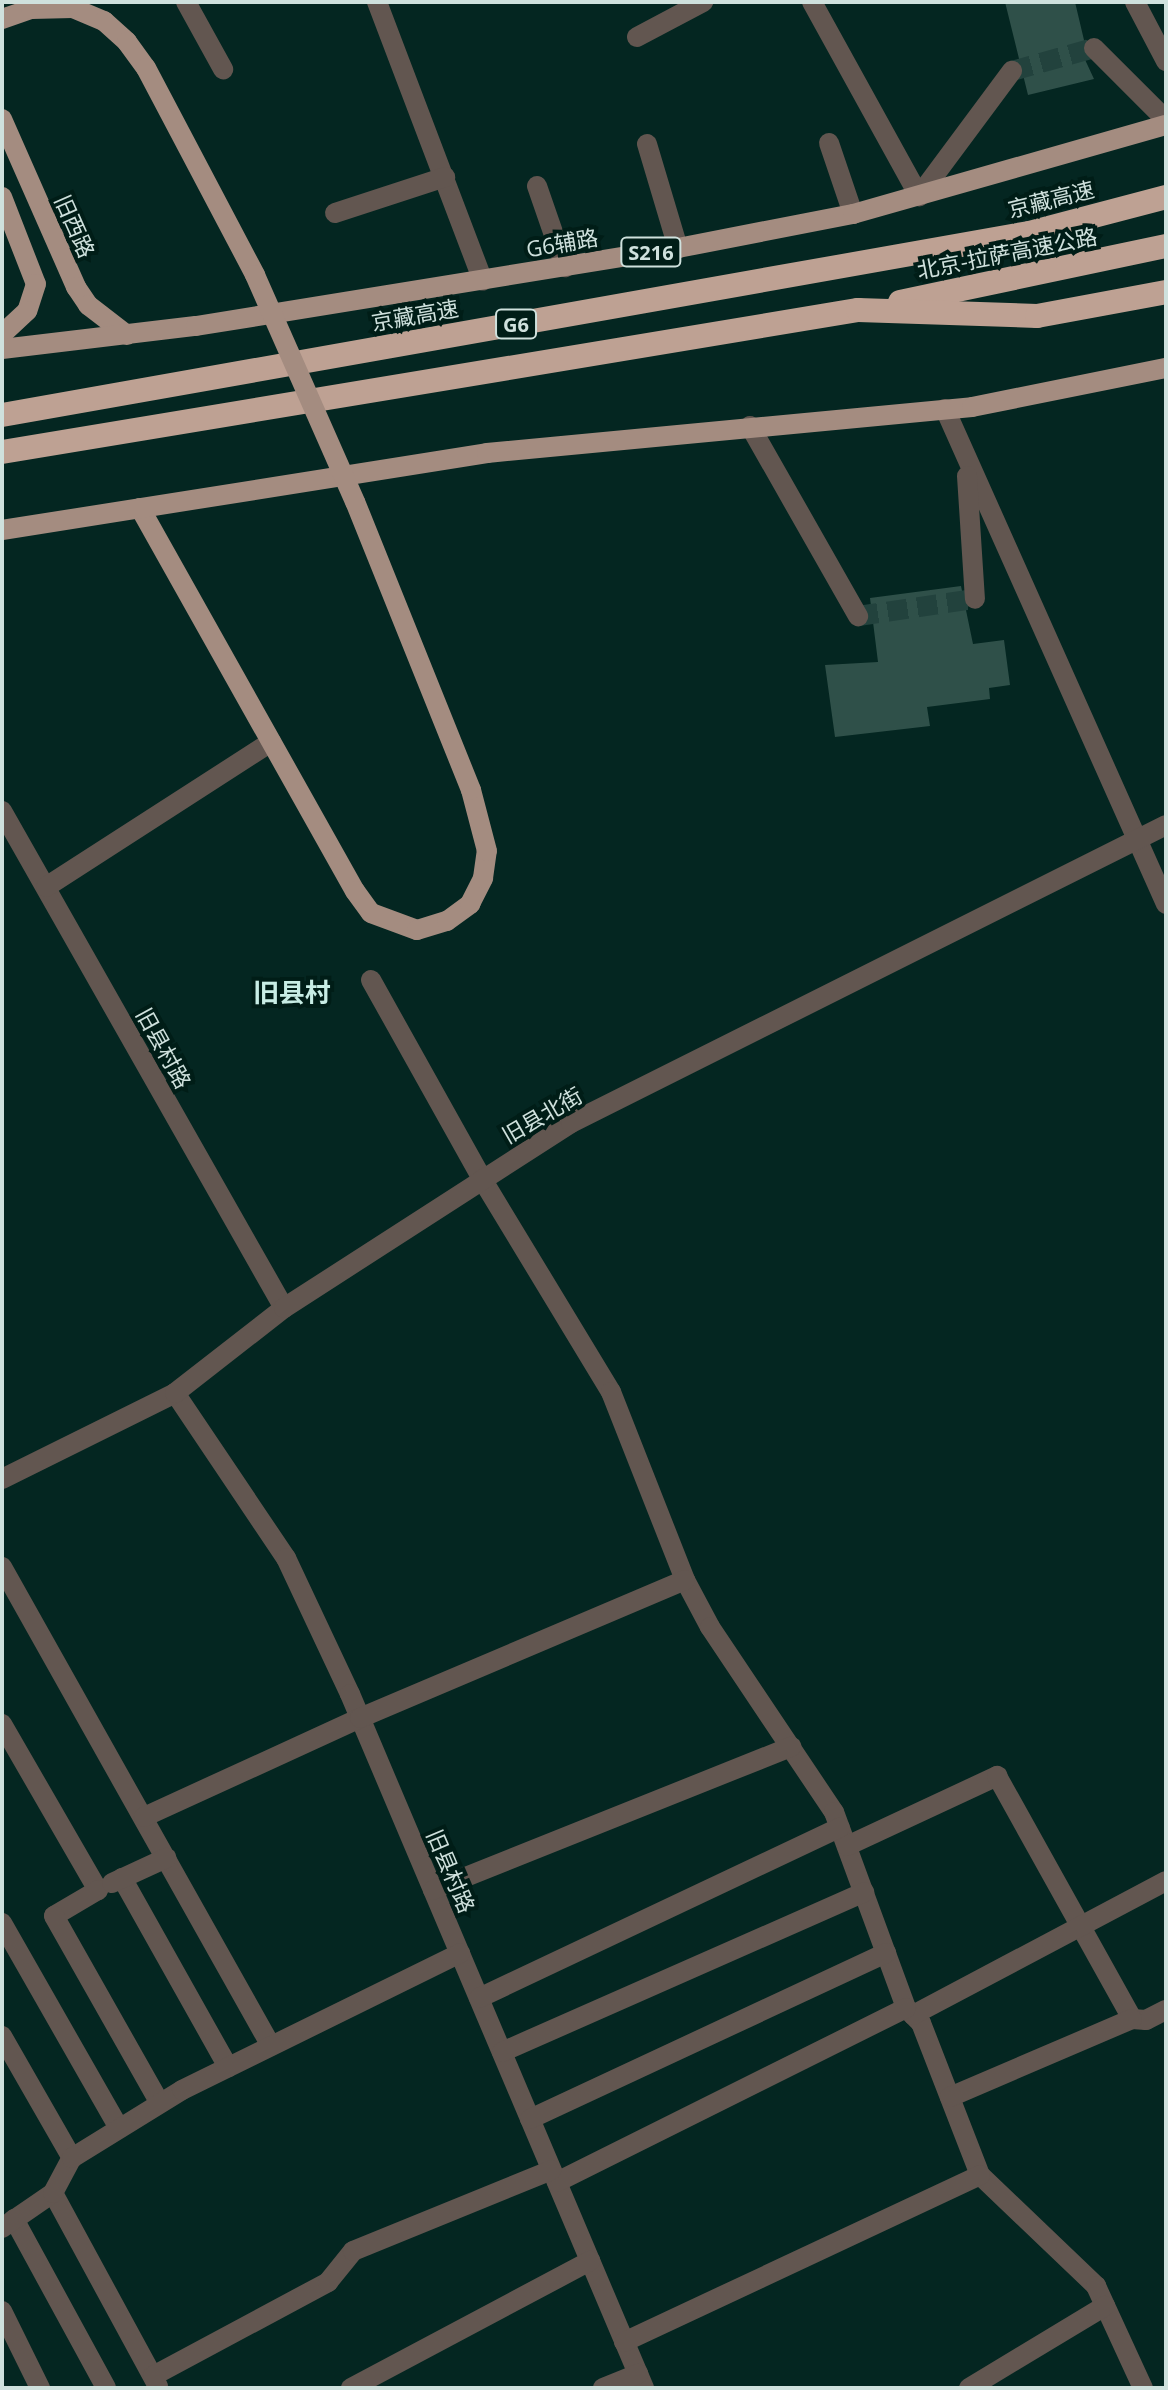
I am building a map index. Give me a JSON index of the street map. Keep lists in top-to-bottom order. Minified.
{"streets":{"highway":["京藏高速","北京-拉萨高速公路","G6"],"main road":["旧西路","G6辅路","S216"],"street":["旧县村路","旧县北街"]},"crossings":[["旧西路","G6辅路"],["旧县村路","旧县北街"]],"districts":["旧县村"]}
